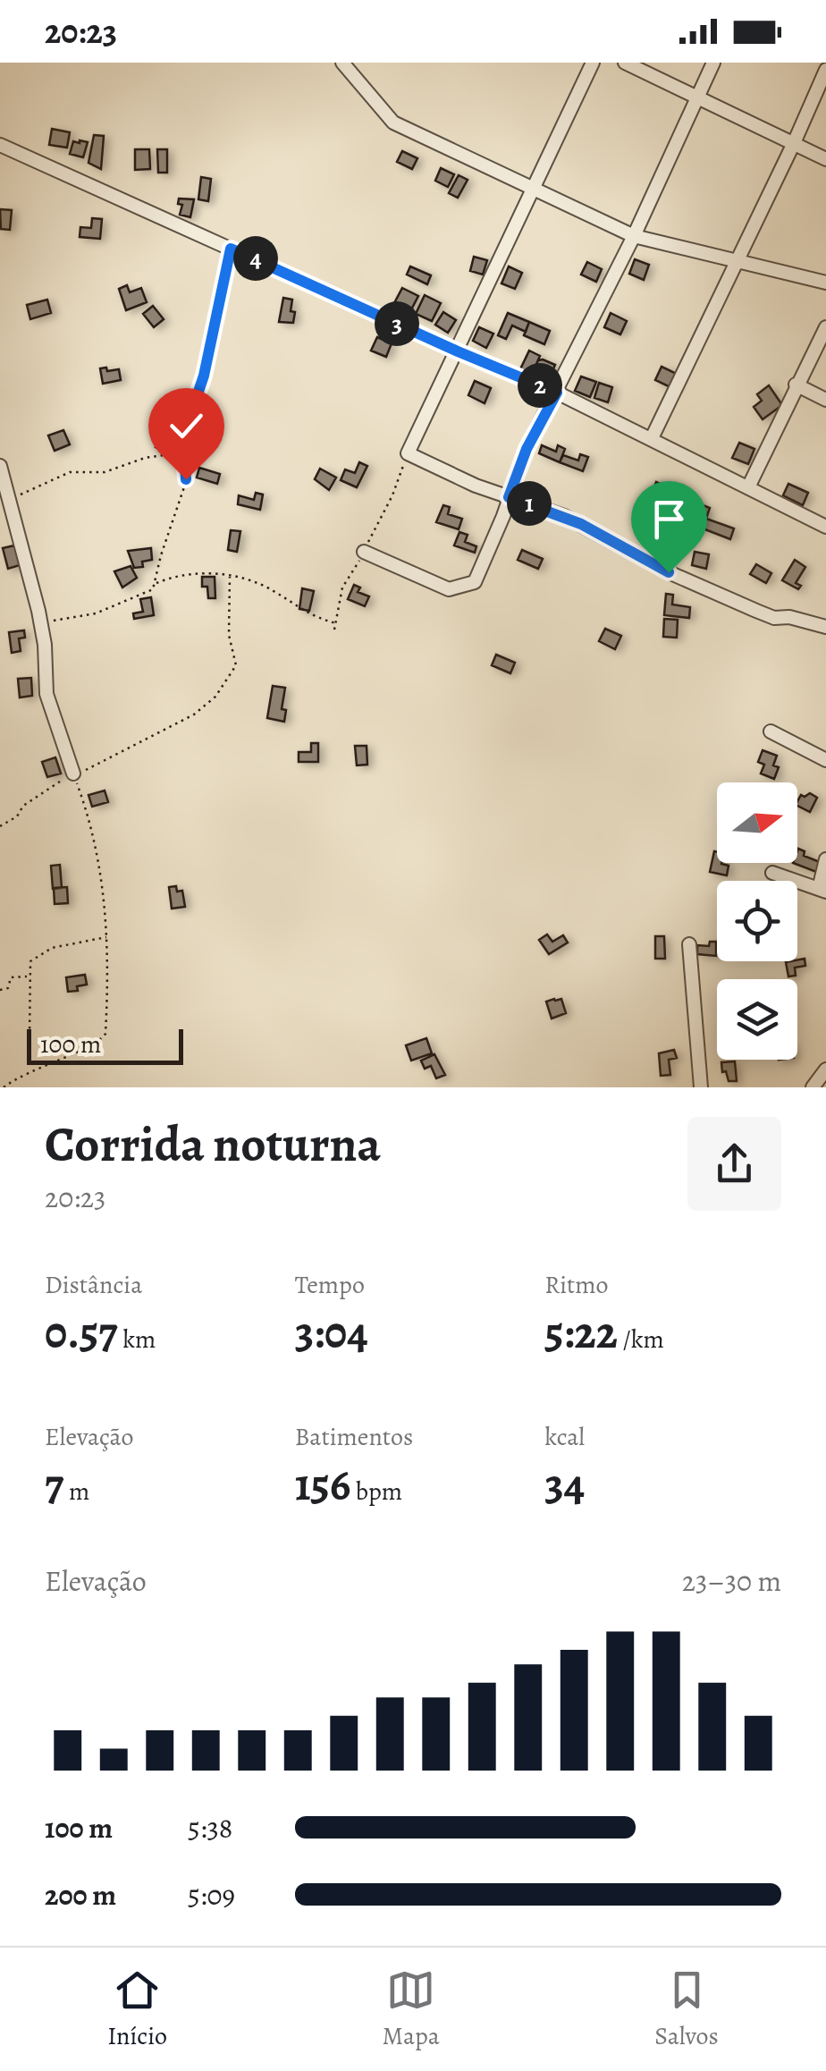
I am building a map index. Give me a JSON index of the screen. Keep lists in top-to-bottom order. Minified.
{"scale_bar":"100 m","north":"right","page":{"status":"20:23","pins":["4","3","2","1"],"scale":"100 m","heading":["Corrida noturna","20:23"],"stats":[["Distância","0.57 km"],["Tempo","3:04"],["Ritmo","5:22 /km"],["Elevação","7 m"],["Batimentos","156 bpm"],["kcal","34"]],"chart":["Elevação","23–30 m"],"list":[{"name":"100 m","note":"5:38"},{"name":"200 m","note":"5:09"}],"tabs":["Início","Mapa","Salvos"]}}
